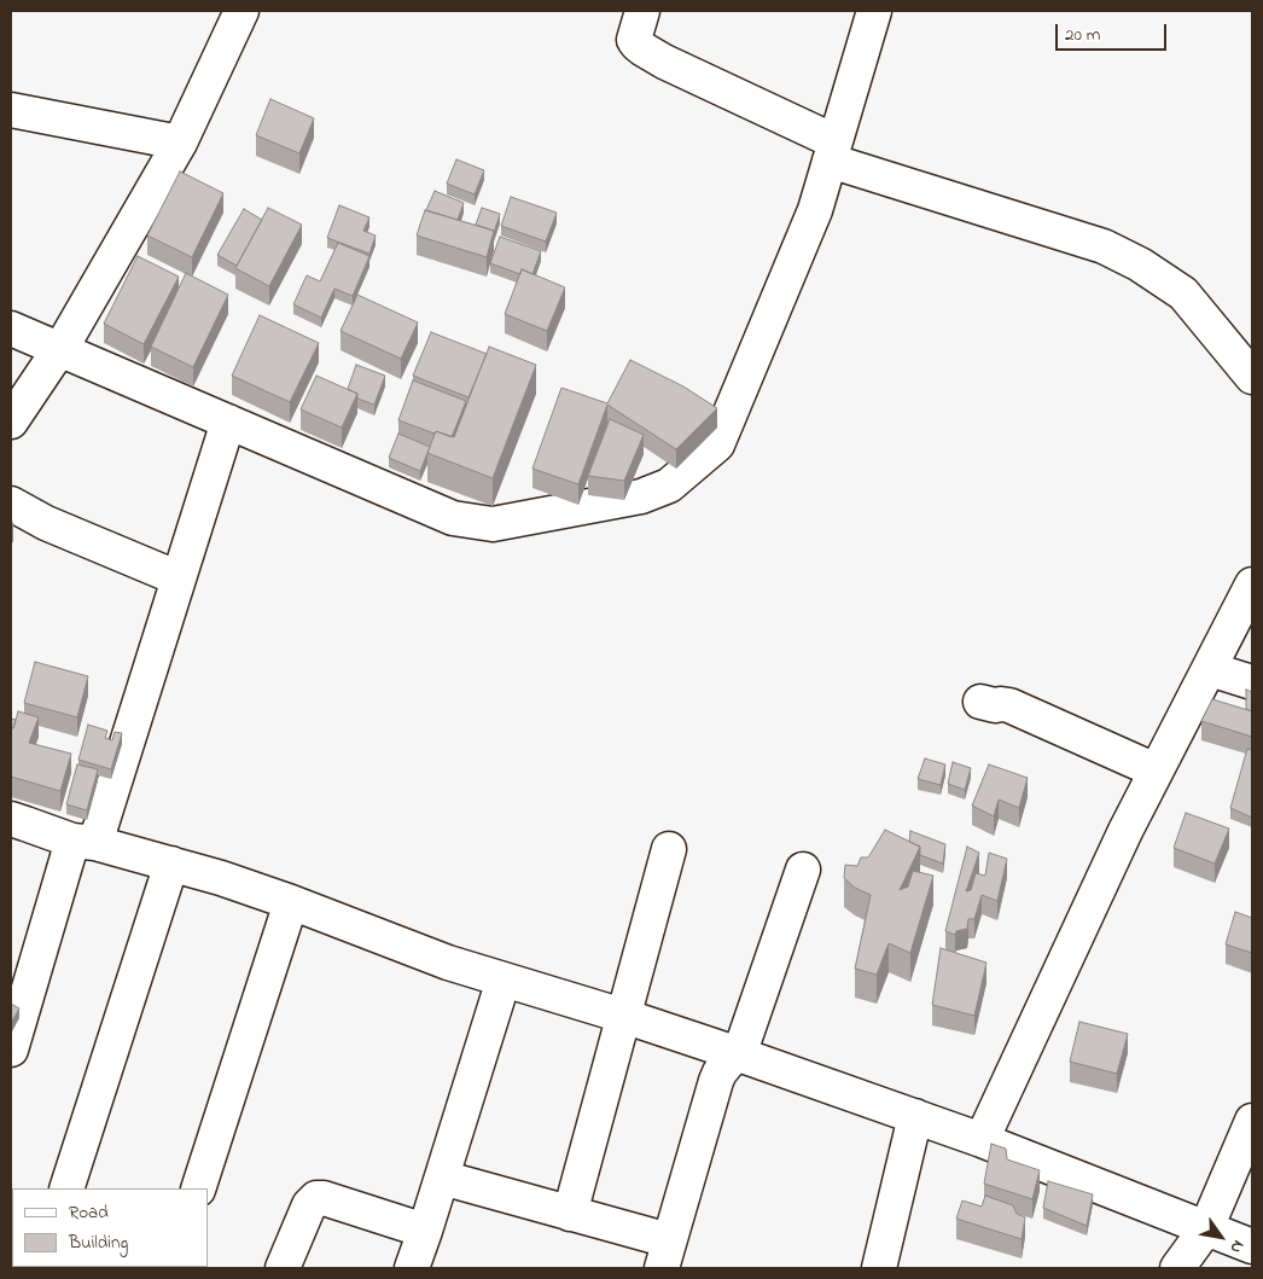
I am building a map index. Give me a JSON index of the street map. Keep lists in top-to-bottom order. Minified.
{"legend":["Road","Building"],"scale_bar":"20 m","north":"bottom right"}
